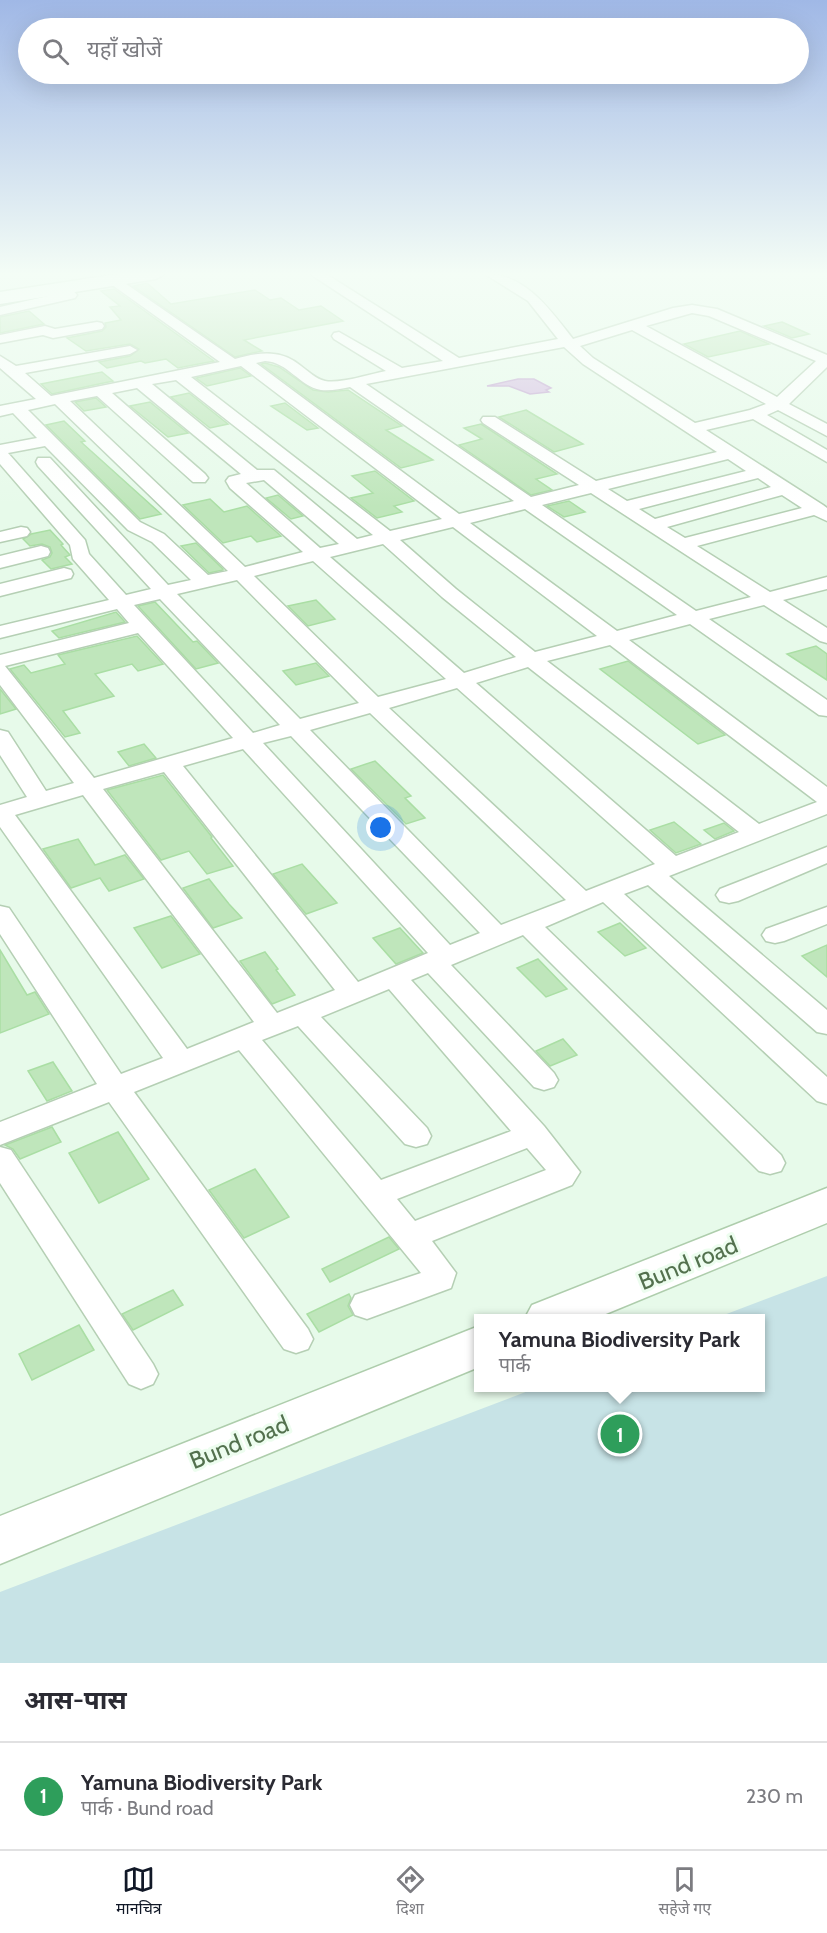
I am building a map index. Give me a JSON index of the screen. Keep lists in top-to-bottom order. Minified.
{"streets":{"street":["Bund road"]},"page":{"search":"यहाँ खोजें","popup":["Yamuna Biodiversity Park","पार्क"],"pins":"1","heading":"आस-पास","list":[{"mark":"1","name":"Yamuna Biodiversity Park","note":"पार्क · Bund road","value":"230 m"}],"nav":["मानचित्र","दिशा","सहेजे गए"]}}
